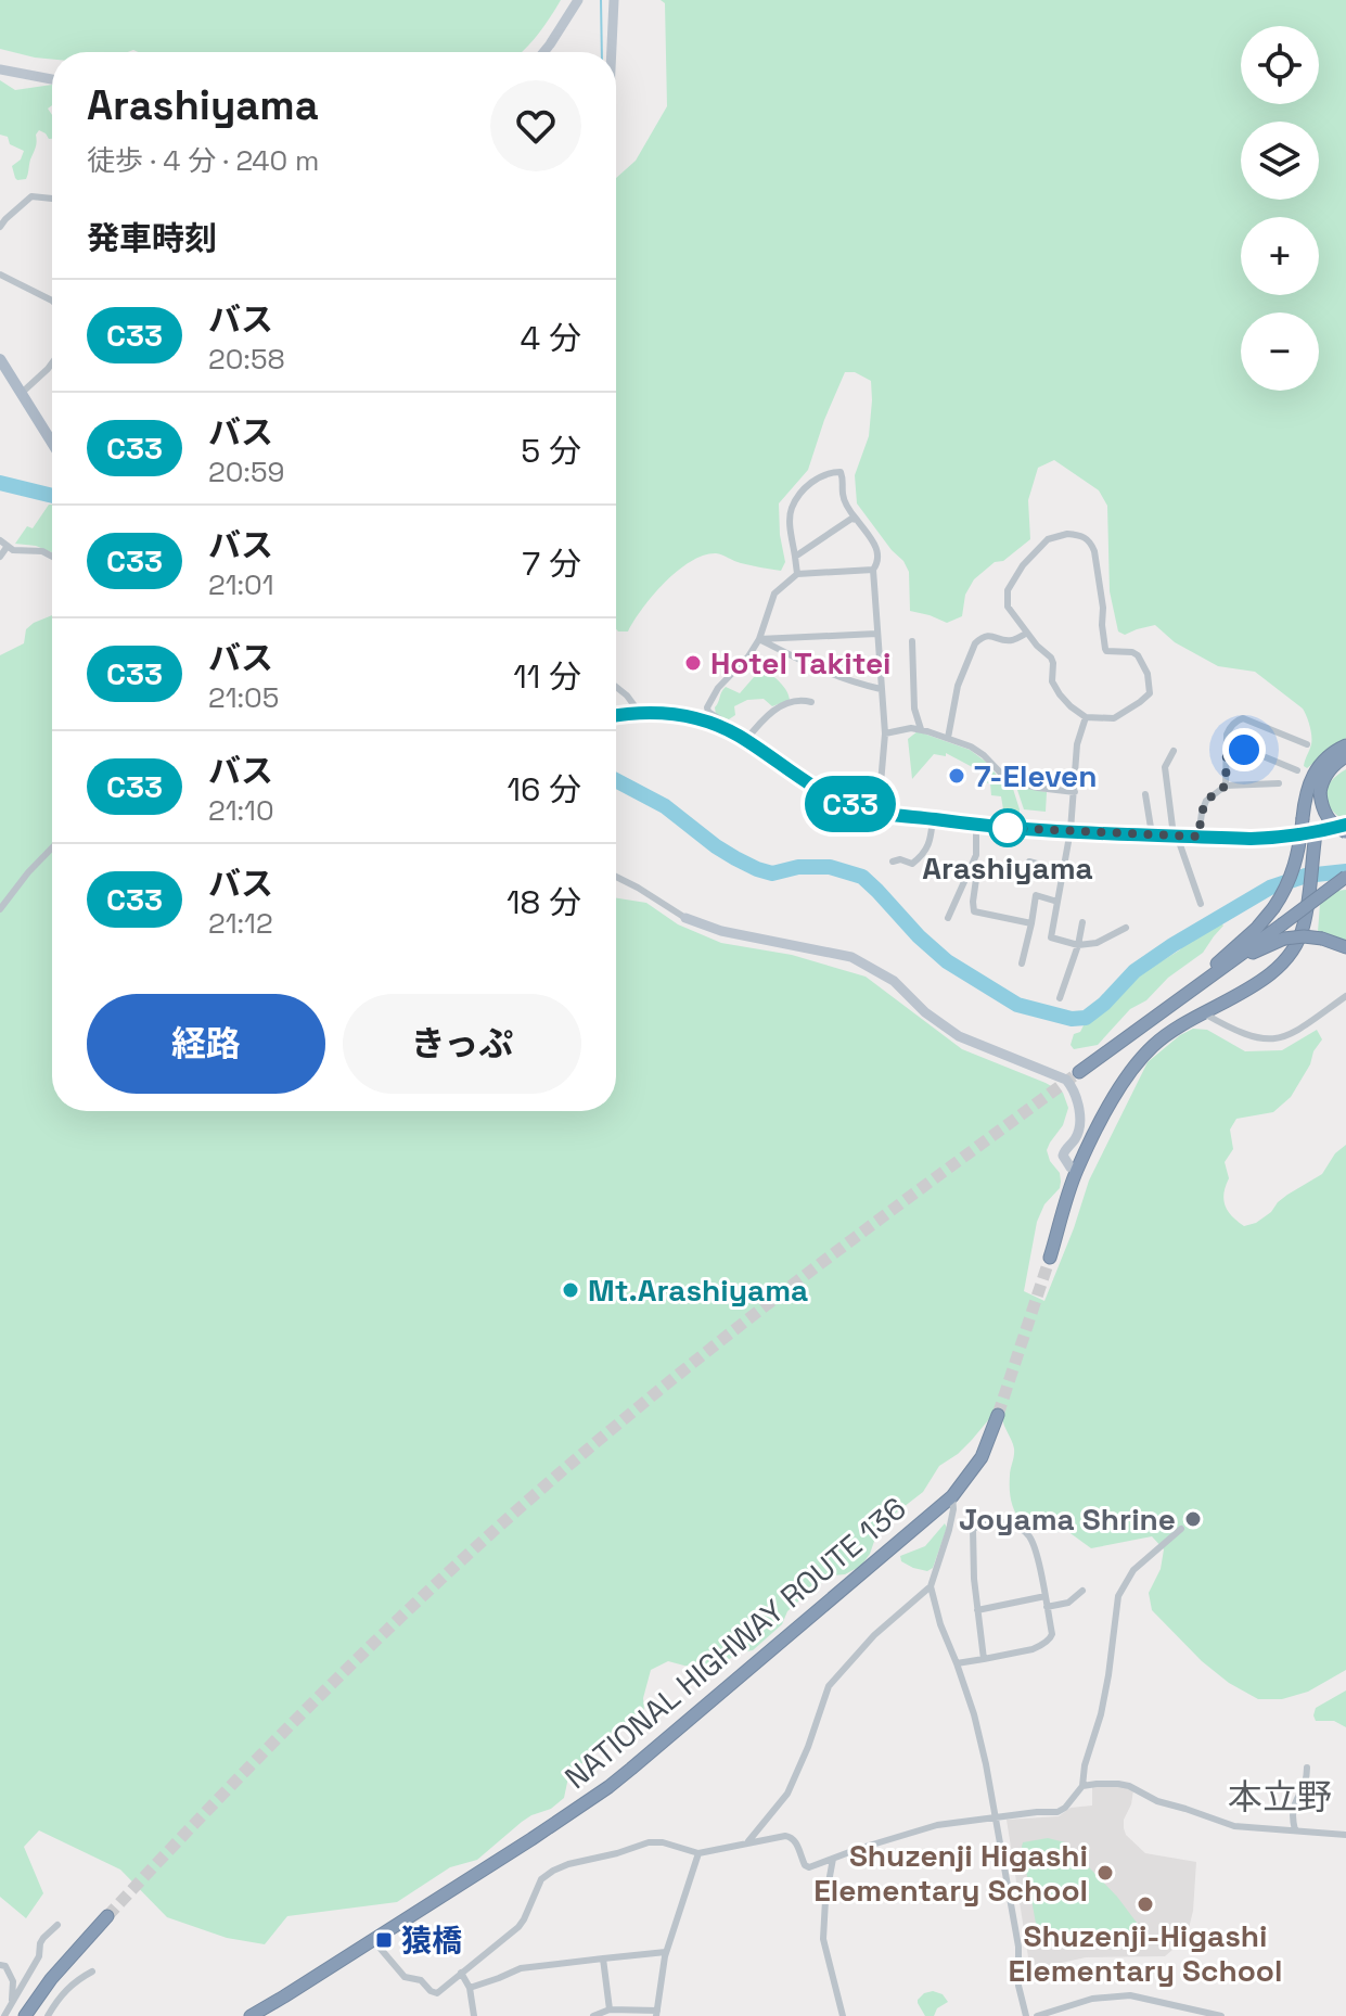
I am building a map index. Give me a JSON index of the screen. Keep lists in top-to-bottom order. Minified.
{"streets":{"highway":["NATIONAL HIGHWAY ROUTE 136"]},"districts":["本立野"],"places":{"other":["Hotel Takitei","7-Eleven","Arashiyama","Mt.Arashiyama","Joyama Shrine","Shuzenji Higashi Elementary School","Shuzenji-Higashi Elementary School"],"transit":["猿橋"]},"lines":["bus line C33"],"page":{"on_map":"C33","map_buttons":["+","−"],"heading":[["Arashiyama","徒歩 · 4 分 · 240 m"],"発車時刻"],"list":[{"mark":"C33","name":"バス","note":"20:58","value":"4 分"},{"mark":"C33","name":"バス","note":"20:59","value":"5 分"},{"mark":"C33","name":"バス","note":"21:01","value":"7 分"},{"mark":"C33","name":"バス","note":"21:05","value":"11 分"},{"mark":"C33","name":"バス","note":"21:10","value":"16 分"},{"mark":"C33","name":"バス","note":"21:12","value":"18 分"}],"buttons":["経路","きっぷ"]}}
